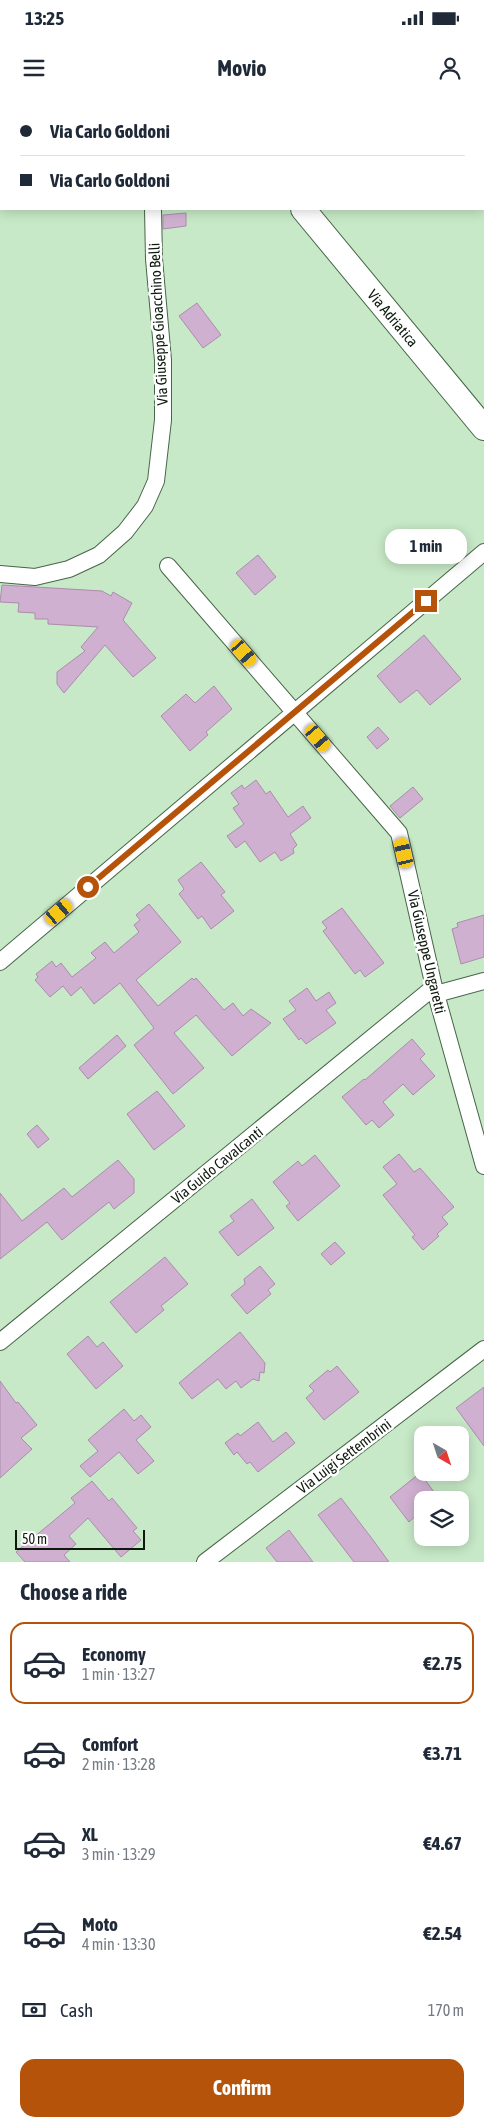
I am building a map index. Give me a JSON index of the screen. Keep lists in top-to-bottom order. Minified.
{"streets":{"street":["Via Adriatica","Via Giuseppe Gioacchino Belli","Via Giuseppe Ungaretti","Via Guido Cavalcanti","Via Luigi Settembrini"]},"crossings":[["Via Giuseppe Ungaretti","Via Guido Cavalcanti"]],"scale_bar":"50 m","north":"bottom right","page":{"status":"13:25","header":"Movio","banner":["Via Carlo Goldoni","Via Carlo Goldoni"],"bubble":"1 min","scale":"50 m","heading":"Choose a ride","list":[{"name":"Economy","note":"1 min · 13:27","value":"€2.75"},{"name":"Comfort","note":"2 min · 13:28","value":"€3.71"},{"name":"XL","note":"3 min · 13:29","value":"€4.67"},{"name":"Moto","note":"4 min · 13:30","value":"€2.54"}],"pay":["Cash","170 m"],"buttons":"Confirm"}}
